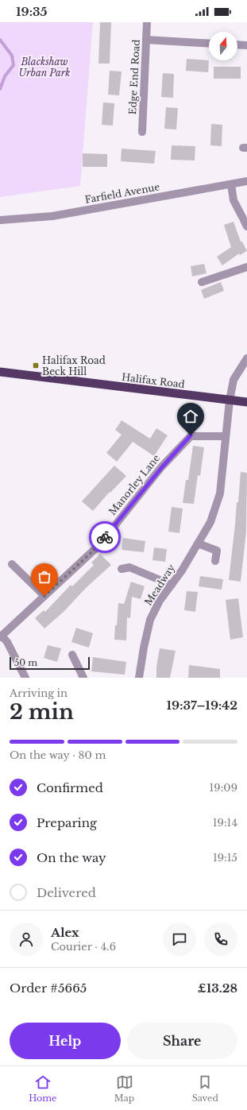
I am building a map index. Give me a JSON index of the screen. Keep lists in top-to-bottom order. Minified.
{"streets":{"highway":["Halifax Road"],"street":["Edge End Road","Farfield Avenue","Manorley Lane","Meadway"]},"crossings":[["Halifax Road","Meadway"],["Manorley Lane","Meadway"]],"parks":["Blackshaw Urban Park"],"places":{"transit":["Halifax Road Beck Hill"]},"scale_bar":"50 m","north":"top","page":{"status":"19:35","scale":"50 m","heading":["2 min","Arriving in","19:37–19:42"],"panel":["Alex","Courier · 4.6","Order #5665","£13.28"],"bar":"On the way · 80 m","list":[["Confirmed","19:09"],["Preparing","19:14"],["On the way","19:15"],"Delivered"],"buttons":["Help","Share"],"tabs":["Home","Map","Saved"]}}
